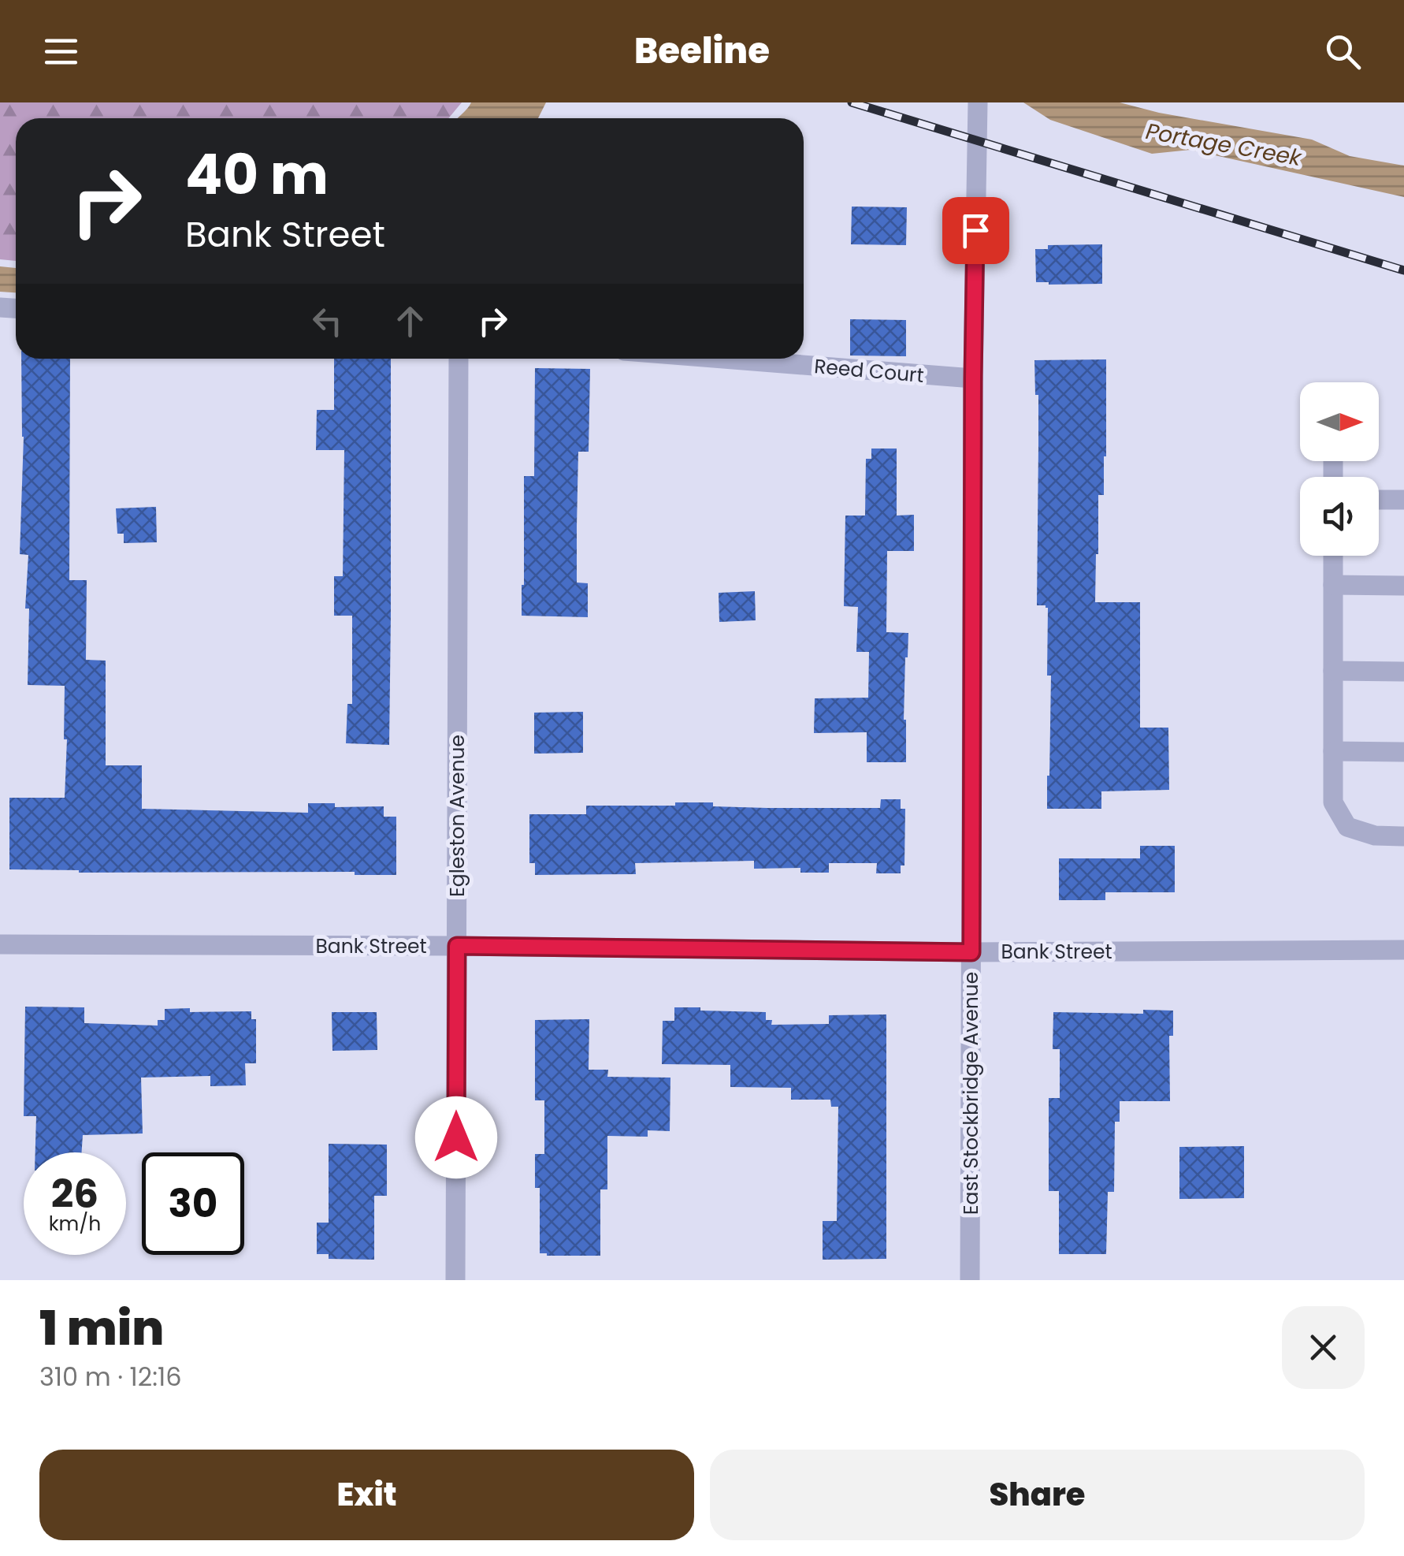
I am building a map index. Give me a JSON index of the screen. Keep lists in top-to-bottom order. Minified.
{"streets":{"street":["Reed Court","Egleston Avenue","Bank Street","East Stockbridge Avenue"]},"crossings":[["Reed Court","East Stockbridge Avenue"],["Egleston Avenue","Bank Street"],["Bank Street","East Stockbridge Avenue"]],"water":["Portage Creek"],"north":"right","page":{"header":"Beeline","turn":["40 m","Bank Street"],"speed":"26 km/h","limit":"30","heading":["1 min","310 m · 12:16"],"buttons":["Exit","Share"]}}
